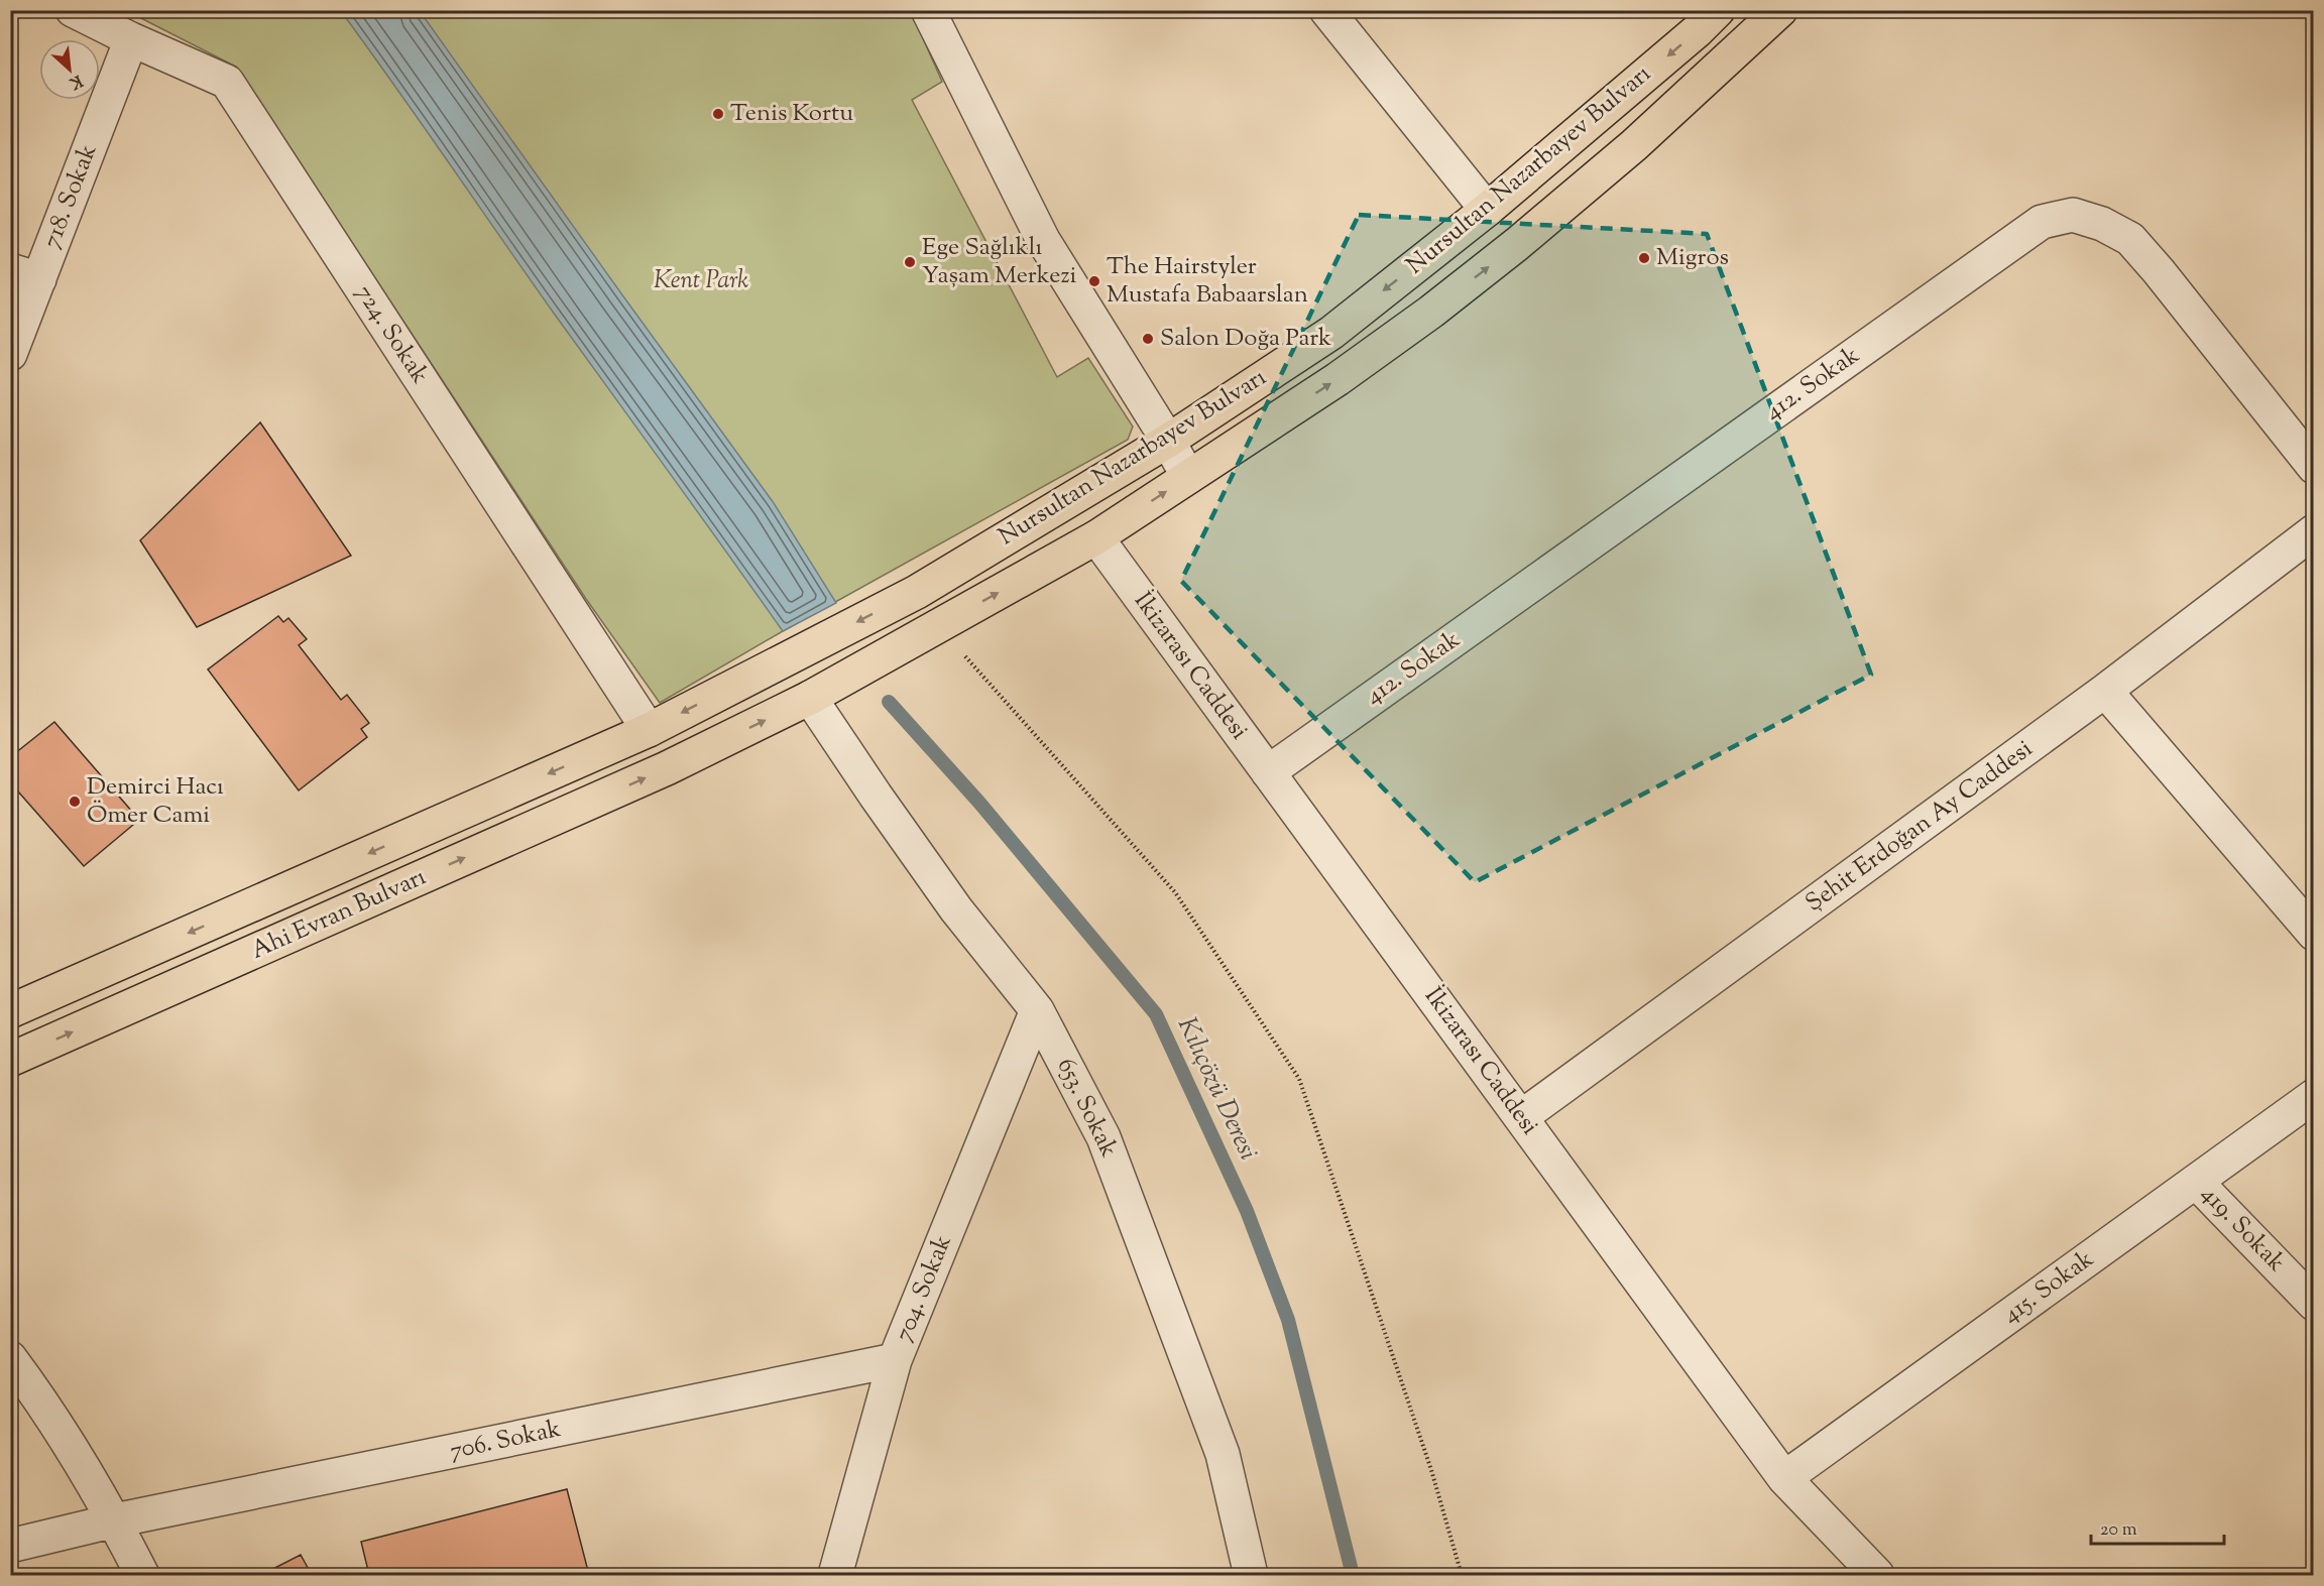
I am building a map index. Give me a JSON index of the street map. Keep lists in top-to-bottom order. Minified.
{"streets":{"main road":["Nursultan Nazarbayev Bulvarı","Ahi Evran Bulvarı"],"street":["718. Sokak","724. Sokak","412. Sokak","İkizarası Caddesi","Şehit Erdoğan Ay Caddesi","653. Sokak","419. Sokak","415. Sokak","704. Sokak","706. Sokak"]},"crossings":[["Nursultan Nazarbayev Bulvarı","724. Sokak"],["Nursultan Nazarbayev Bulvarı","İkizarası Caddesi"],["Nursultan Nazarbayev Bulvarı","Ahi Evran Bulvarı"],["Nursultan Nazarbayev Bulvarı","653. Sokak"],["718. Sokak","724. Sokak"],["724. Sokak","Ahi Evran Bulvarı"],["412. Sokak","İkizarası Caddesi"],["İkizarası Caddesi","Şehit Erdoğan Ay Caddesi"],["İkizarası Caddesi","415. Sokak"],["Ahi Evran Bulvarı","653. Sokak"],["653. Sokak","704. Sokak"],["419. Sokak","415. Sokak"],["704. Sokak","706. Sokak"]],"water":["Kılıçözü Deresi"],"parks":["Kent Park"],"places":["Tenis Kortu","Migros","Ege Sağlıklı Yaşam Merkezi","The Hairstyler Mustafa Babaarslan","Salon Doğa Park","Demirci Hacı Ömer Cami"],"scale_bar":"20 m","north":"bottom right"}
